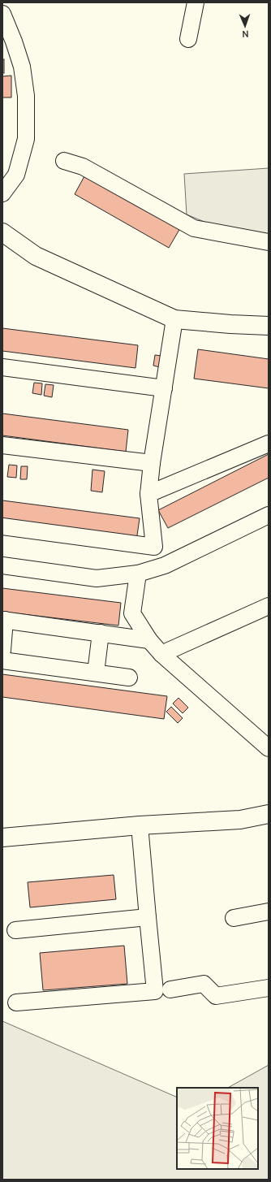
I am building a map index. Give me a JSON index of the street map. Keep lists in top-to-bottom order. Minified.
{"north":"bottom"}
